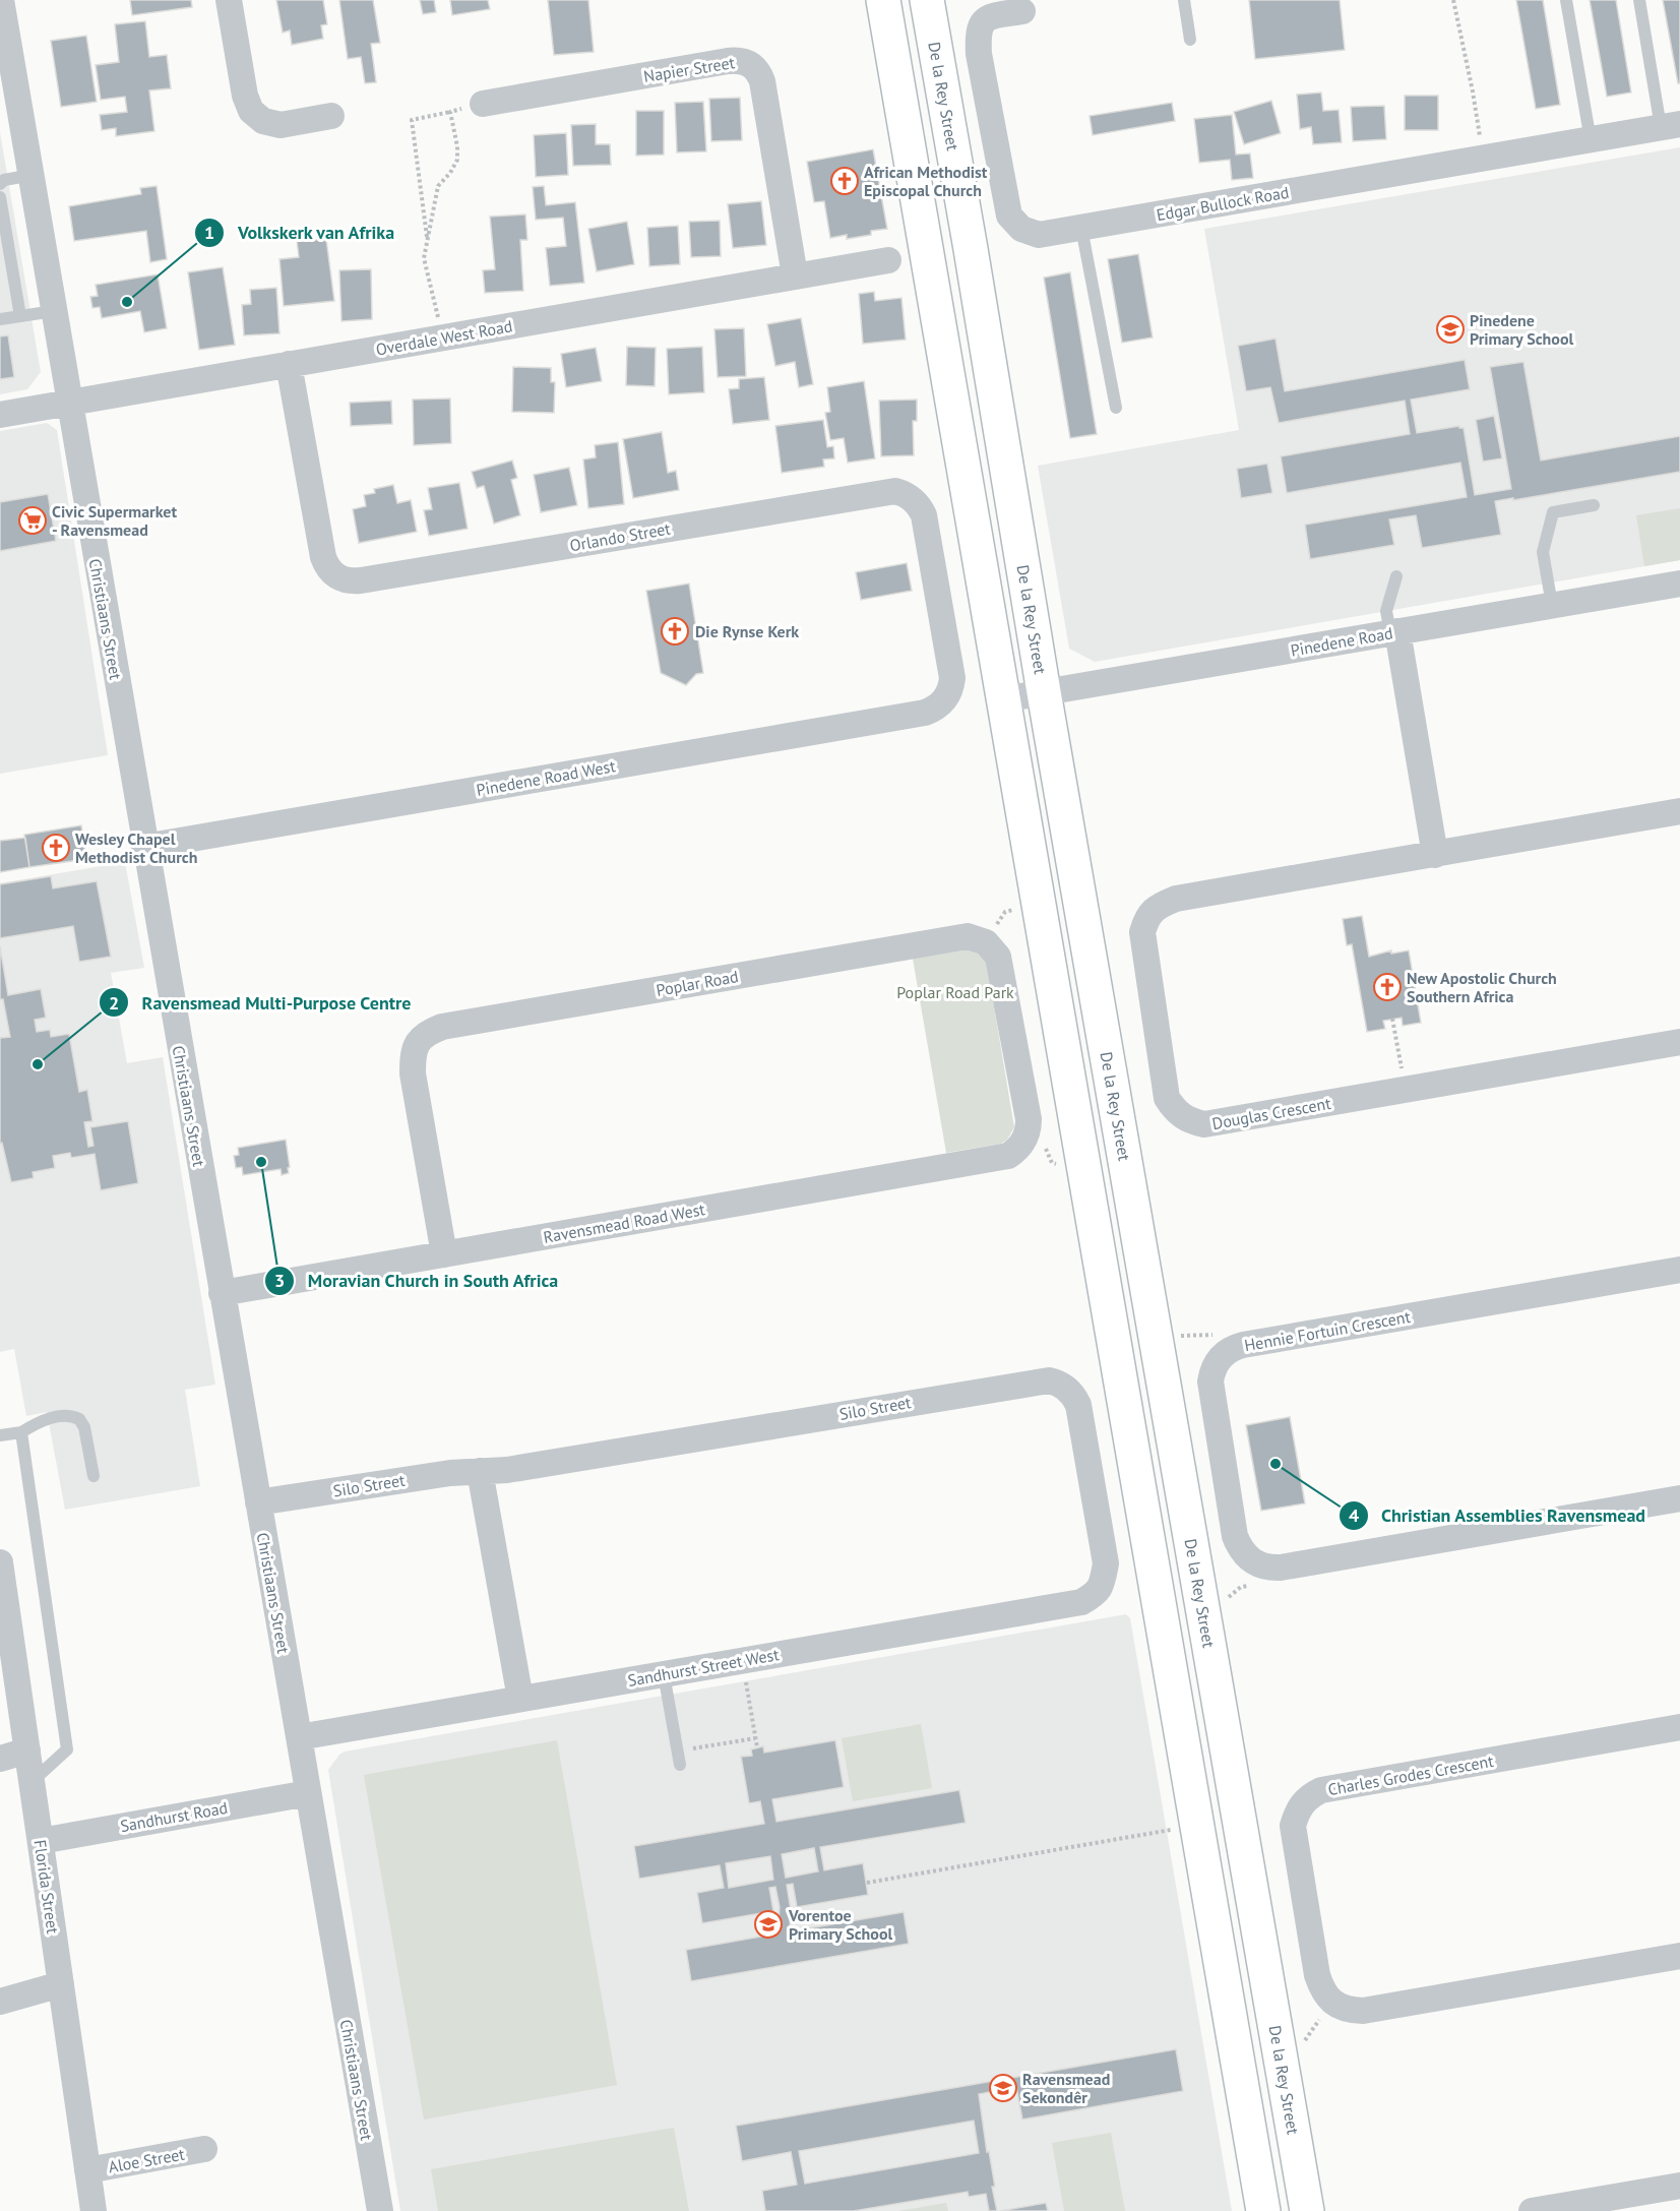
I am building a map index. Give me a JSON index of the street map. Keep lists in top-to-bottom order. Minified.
{"streets":{"main road":["De la Rey Street"],"street":["Napier Street","Edgar Bullock Road","Overdale West Road","Orlando Street","Christiaans Street","Pinedene Road","Pinedene Road West","Poplar Road","Douglas Crescent","Ravensmead Road West","Hennie Fortuin Crescent","Silo Street","Sandhurst Street West","Charles Grodes Crescent","Sandhurst Road","Florida Street","Aloe Street"]},"crossings":[["Napier Street","Overdale West Road"],["De la Rey Street","Pinedene Road"],["Overdale West Road","Orlando Street"],["Overdale West Road","Christiaans Street"],["Orlando Street","Pinedene Road West"],["Christiaans Street","Pinedene Road West"],["Christiaans Street","Ravensmead Road West"],["Christiaans Street","Silo Street"],["Christiaans Street","Sandhurst Street West"],["Christiaans Street","Sandhurst Road"],["Poplar Road","Ravensmead Road West"],["Silo Street","Sandhurst Street West"],["Sandhurst Road","Florida Street"],["Florida Street","Aloe Street"]],"parks":["Poplar Road Park"],"places":{"church":["African Methodist Episcopal Church","Die Rynse Kerk","Wesley Chapel Methodist Church","New Apostolic Church Southern Africa"],"other":["Volkskerk van Afrika","Ravensmead Multi-Purpose Centre","Moravian Church in South Africa","Christian Assemblies Ravensmead"],"school or university":["Pinedene Primary School","Vorentoe Primary School","Ravensmead Sekondêr"],"supermarket":["Civic Supermarket - Ravensmead"]}}
